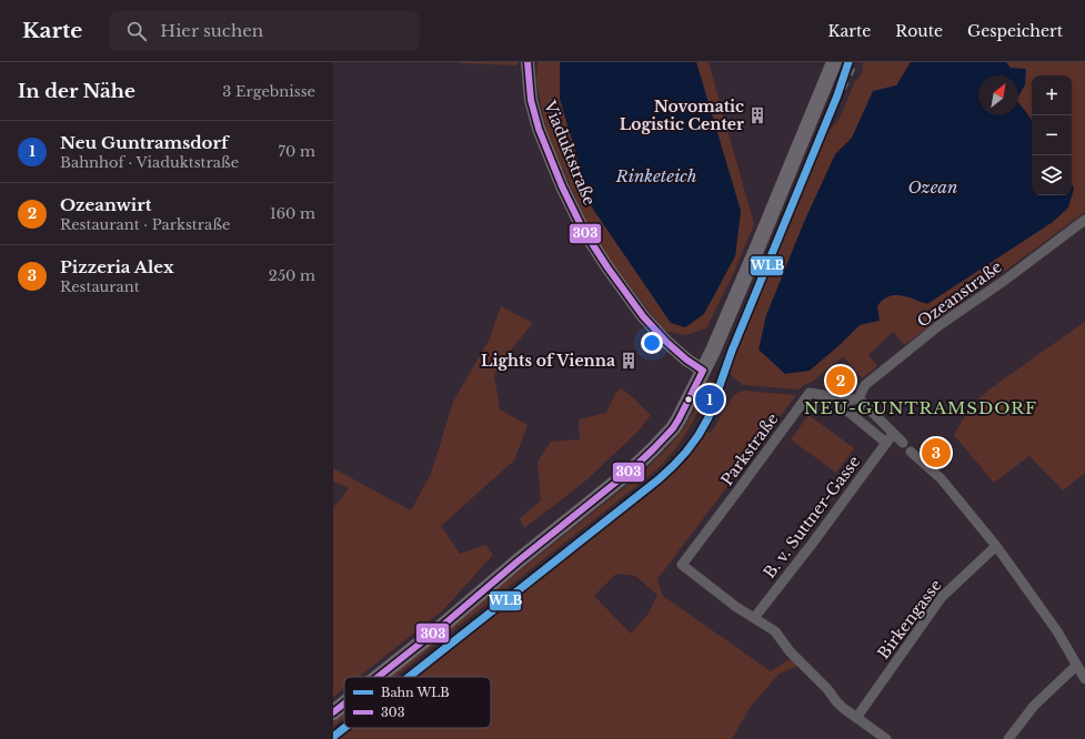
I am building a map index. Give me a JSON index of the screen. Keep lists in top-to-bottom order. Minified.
{"streets":{"street":["Viaduktstraße","Ozeanstraße","Parkstraße","B. v. Suttner-Gasse","Birkengasse"]},"crossings":[["Parkstraße","B. v. Suttner-Gasse"]],"districts":["NEU-GUNTRAMSDORF"],"water":["Rinketeich","Ozean"],"places":{"building":["Novomatic Logistic Center","Lights of Vienna"]},"lines":["rail line WLB","transit line 303"],"legend":["Bahn WLB","303"],"north":"top right","page":{"header":"Karte","search":"Hier suchen","nav":["Karte","Route","Gespeichert"],"heading":["In der Nähe","3 Ergebnisse"],"map_buttons":["+","−"],"list":[{"mark":"1","name":"Neu Guntramsdorf","note":"Bahnhof · Viaduktstraße","value":"70 m"},{"mark":"2","name":"Ozeanwirt","note":"Restaurant · Parkstraße","value":"160 m"},{"mark":"3","name":"Pizzeria Alex","note":"Restaurant","value":"250 m"}],"pins":["2","1","3"]}}
